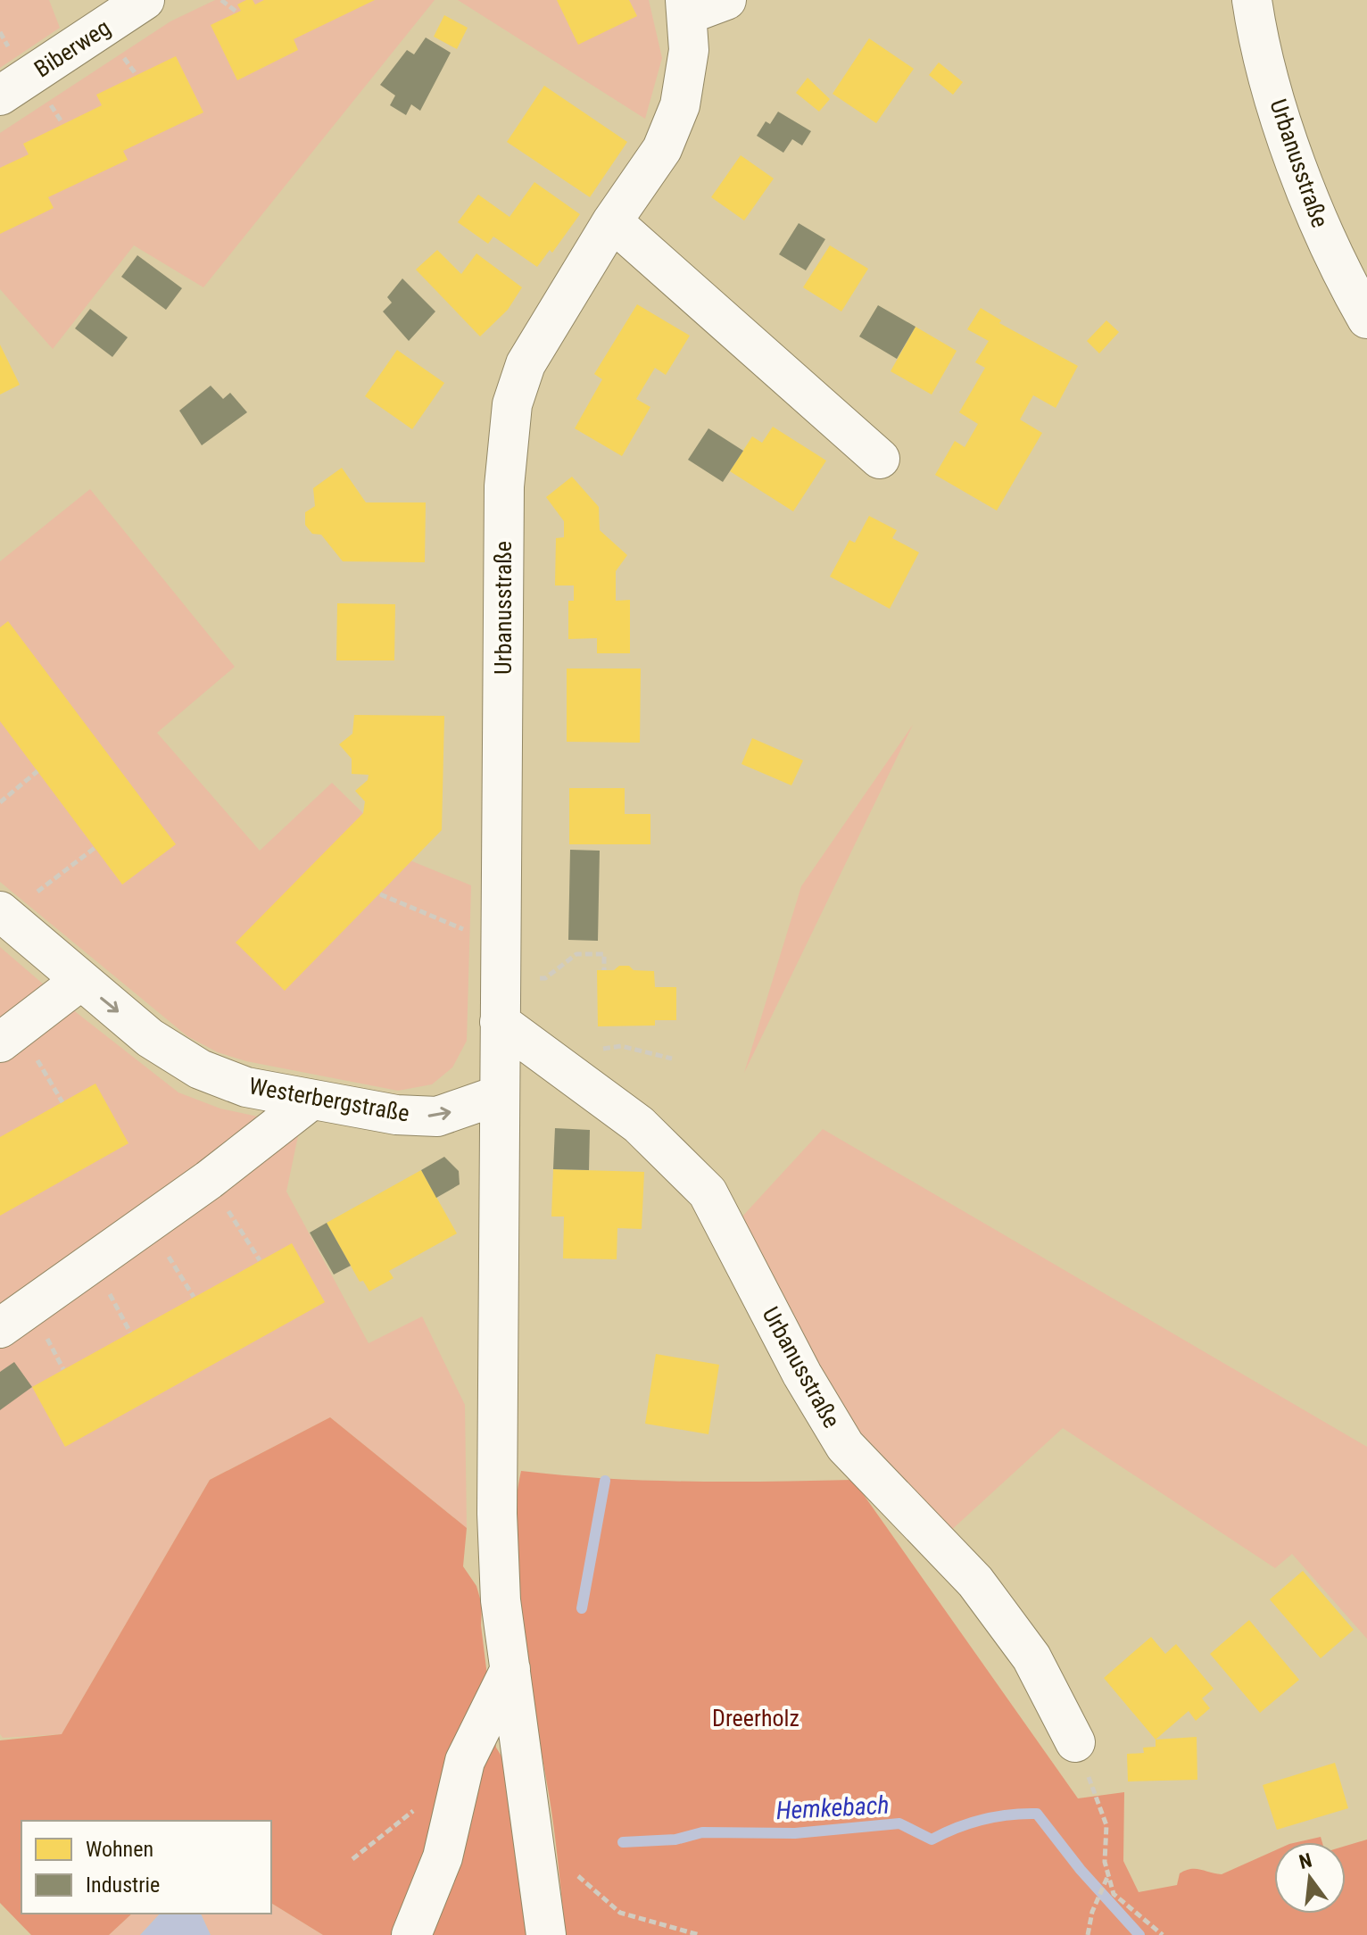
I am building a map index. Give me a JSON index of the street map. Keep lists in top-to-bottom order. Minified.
{"streets":{"street":["Biberweg","Urbanusstraße","Westerbergstraße"]},"crossings":[["Urbanusstraße","Westerbergstraße"]],"one_way":["Westerbergstraße"],"water":["Hemkebach"],"parks":["Dreerholz"],"legend":["Wohnen","Industrie"],"north":"top"}
